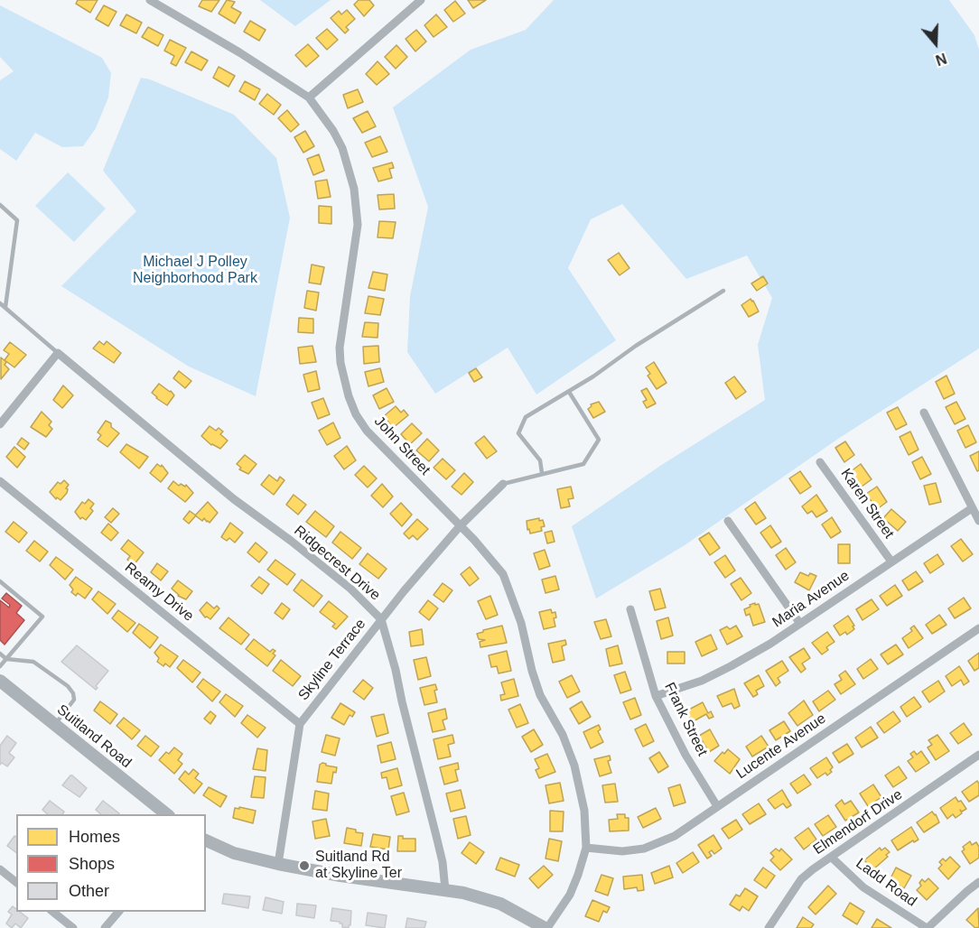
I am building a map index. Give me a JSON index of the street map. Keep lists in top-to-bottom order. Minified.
{"streets":{"main road":["Suitland Road"],"street":["John Street","Karen Street","Ridgecrest Drive","Reamy Drive","Maria Avenue","Skyline Terrace","Frank Street","Lucente Avenue","Elmendorf Drive","Ladd Road"]},"crossings":[["John Street","Skyline Terrace"],["John Street","Lucente Avenue"],["Karen Street","Maria Avenue"],["Ridgecrest Drive","Skyline Terrace"],["Reamy Drive","Skyline Terrace"],["Maria Avenue","Frank Street"],["Frank Street","Lucente Avenue"],["Elmendorf Drive","Ladd Road"]],"parks":["Michael J Polley Neighborhood Park"],"places":["Suitland Rd at Skyline Ter"],"legend":["Homes","Shops","Other"],"north":"bottom"}
